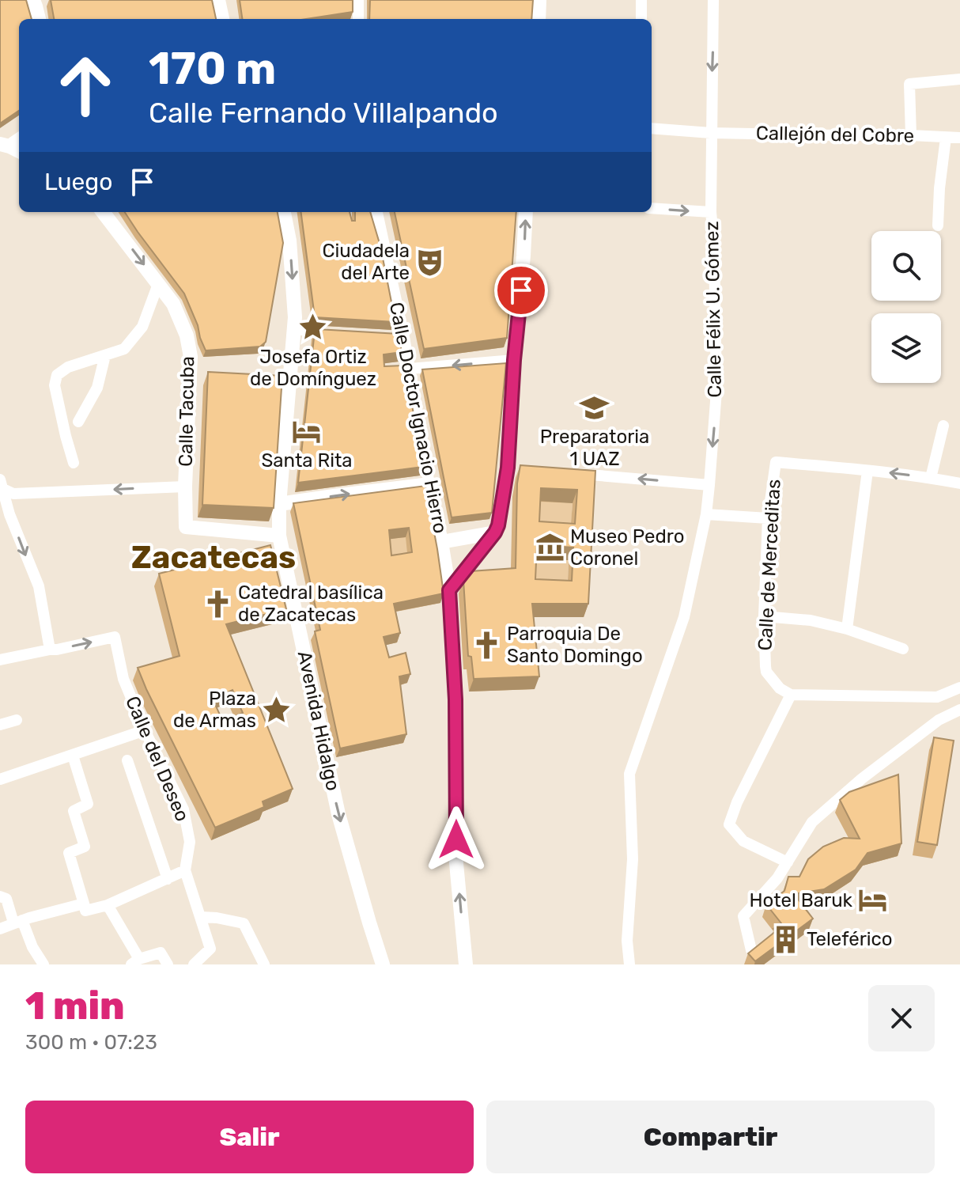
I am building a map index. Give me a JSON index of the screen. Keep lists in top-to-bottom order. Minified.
{"streets":{"street":["Callejón del Cobre","Calle Félix U. Gómez","Calle Tacuba","Calle Doctor Ignacio Hierro","Calle de Merceditas","Avenida Hidalgo","Calle del Deseo"]},"crossings":[["Callejón del Cobre","Calle Félix U. Gómez"],["Calle Tacuba","Avenida Hidalgo"]],"one_way":["Calle Félix U. Gómez","Calle Doctor Ignacio Hierro","Avenida Hidalgo"],"districts":["Zacatecas"],"places":{"theatre":["Ciudadela del Arte"],"place":["Josefa Ortiz de Domínguez","Plaza de Armas"],"school or university":["Preparatoria 1 UAZ"],"hotel":["Santa Rita","Hotel Baruk"],"museum":["Museo Pedro Coronel"],"church":["Catedral basílica de Zacatecas","Parroquia De Santo Domingo"],"building":["Teleférico"]},"page":{"turn":["170 m","Calle Fernando Villalpando"],"then":"Luego","heading":["1 min","300 m · 07:23"],"buttons":["Salir","Compartir"]}}
